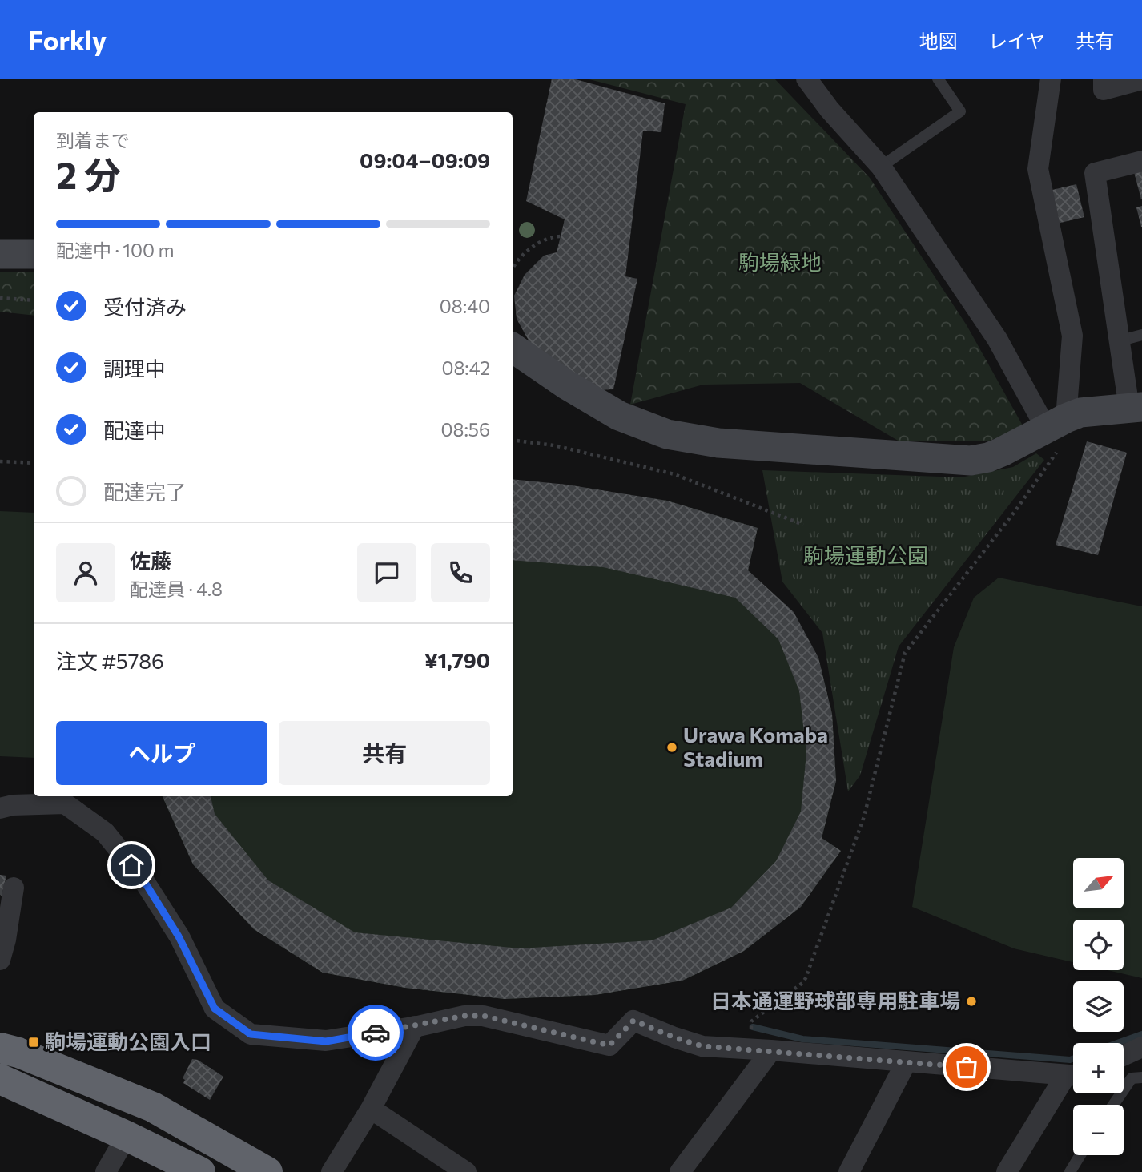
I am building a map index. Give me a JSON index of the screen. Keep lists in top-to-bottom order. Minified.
{"parks":["駒場緑地","駒場運動公園"],"places":{"other":["Urawa Komaba Stadium","日本通運野球部専用駐車場"],"transit":["駒場運動公園入口"]},"north":"top right","page":{"header":"Forkly","nav":["地図","レイヤ","共有"],"heading":["2 分","到着まで","09:04–09:09"],"panel":["佐藤","配達員 · 4.8","注文 #5786","¥1,790"],"bar":"配達中 · 100 m","list":[["受付済み","08:40"],["調理中","08:42"],["配達中","08:56"],"配達完了"],"buttons":["ヘルプ","共有"],"map_buttons":["+","−"]}}
